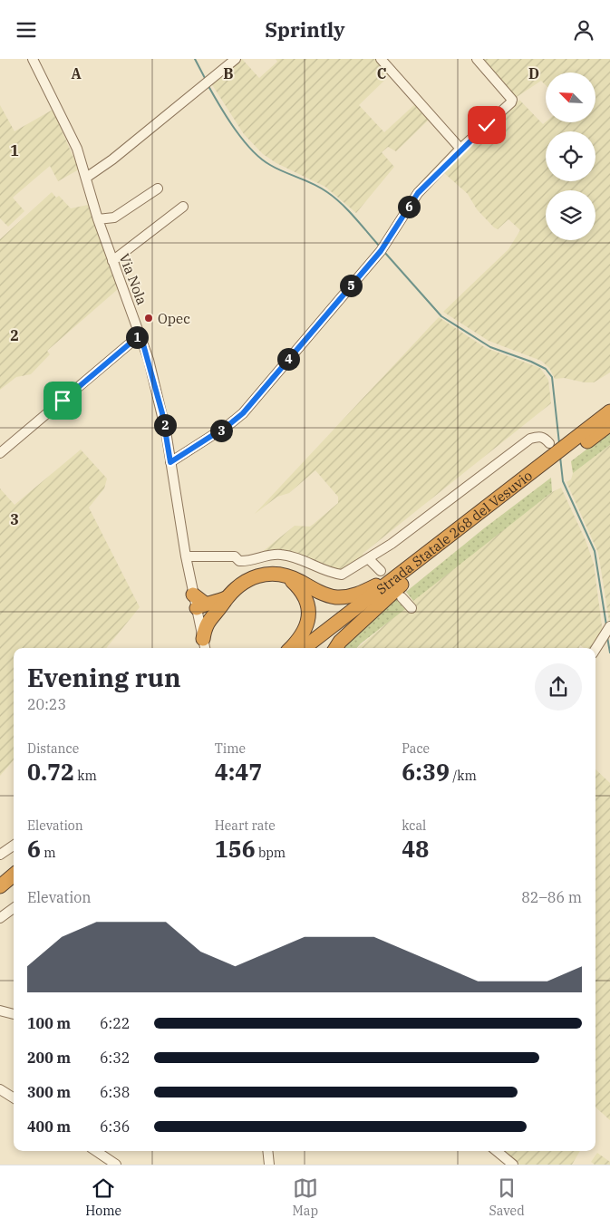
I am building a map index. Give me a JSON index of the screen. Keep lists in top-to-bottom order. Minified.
{"streets":{"highway":["Strada Statale 268 del Vesuvio"],"street":["Via Nola"]},"places":["Opec"],"north":"top left","page":{"header":"Sprintly","pins":["6","5","1","4","2","3"],"heading":["Evening run","20:23"],"stats":[["Distance","0.72 km"],["Time","4:47"],["Pace","6:39 /km"],["Elevation","6 m"],["Heart rate","156 bpm"],["kcal","48"]],"chart":["Elevation","82–86 m"],"list":[{"name":"100 m","note":"6:22"},{"name":"200 m","note":"6:32"},{"name":"300 m","note":"6:38"},{"name":"400 m","note":"6:36"}],"tabs":["Home","Map","Saved"]},"grid":{"columns":["A","B","C","D"],"rows":["1","2","3"]}}
